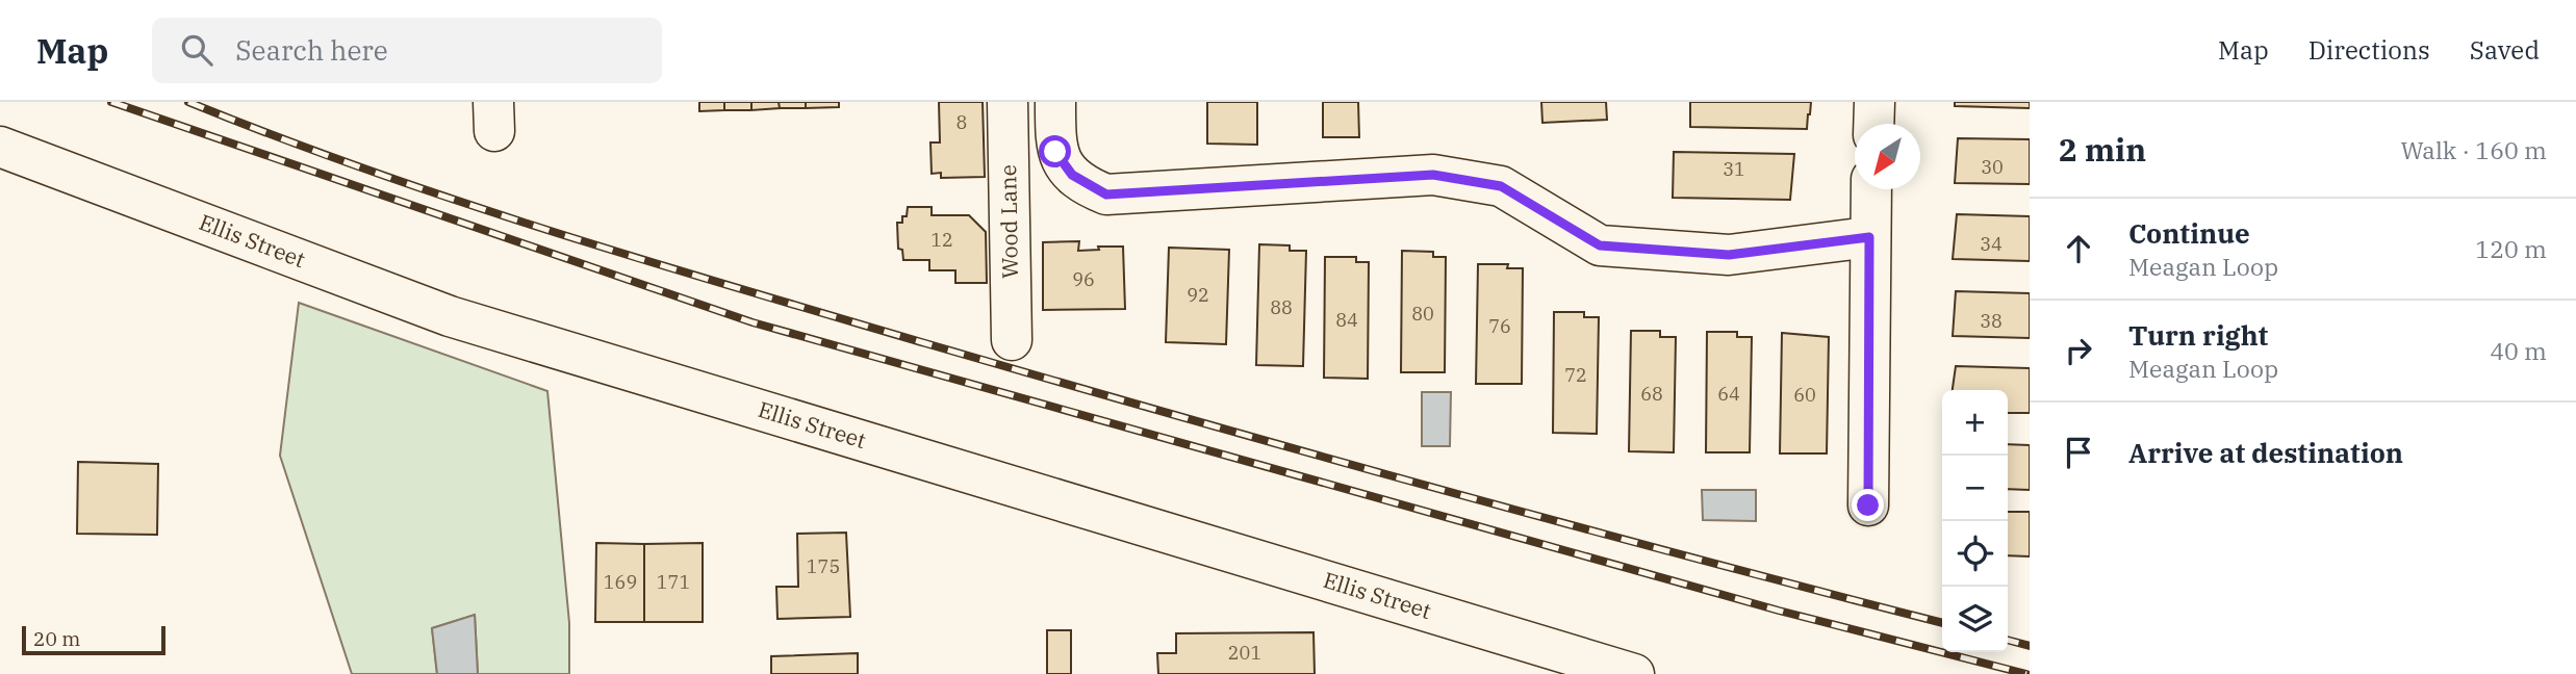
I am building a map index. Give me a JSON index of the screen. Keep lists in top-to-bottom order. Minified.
{"streets":{"street":["Wood Lane","Ellis Street"]},"house_numbers":["8","30","31","12","34","96","92","88","80","84","38","76","72","68","64","60","175","169","171","201"],"scale_bar":"20 m","north":"bottom left","page":{"header":"Map","search":"Search here","nav":["Map","Directions","Saved"],"heading":["2 min","Walk · 160 m"],"list":[["Continue","Meagan Loop","120 m"],["Turn right","Meagan Loop","40 m"],"Arrive at destination"],"map_buttons":["+","−"],"scale":"20 m"}}
